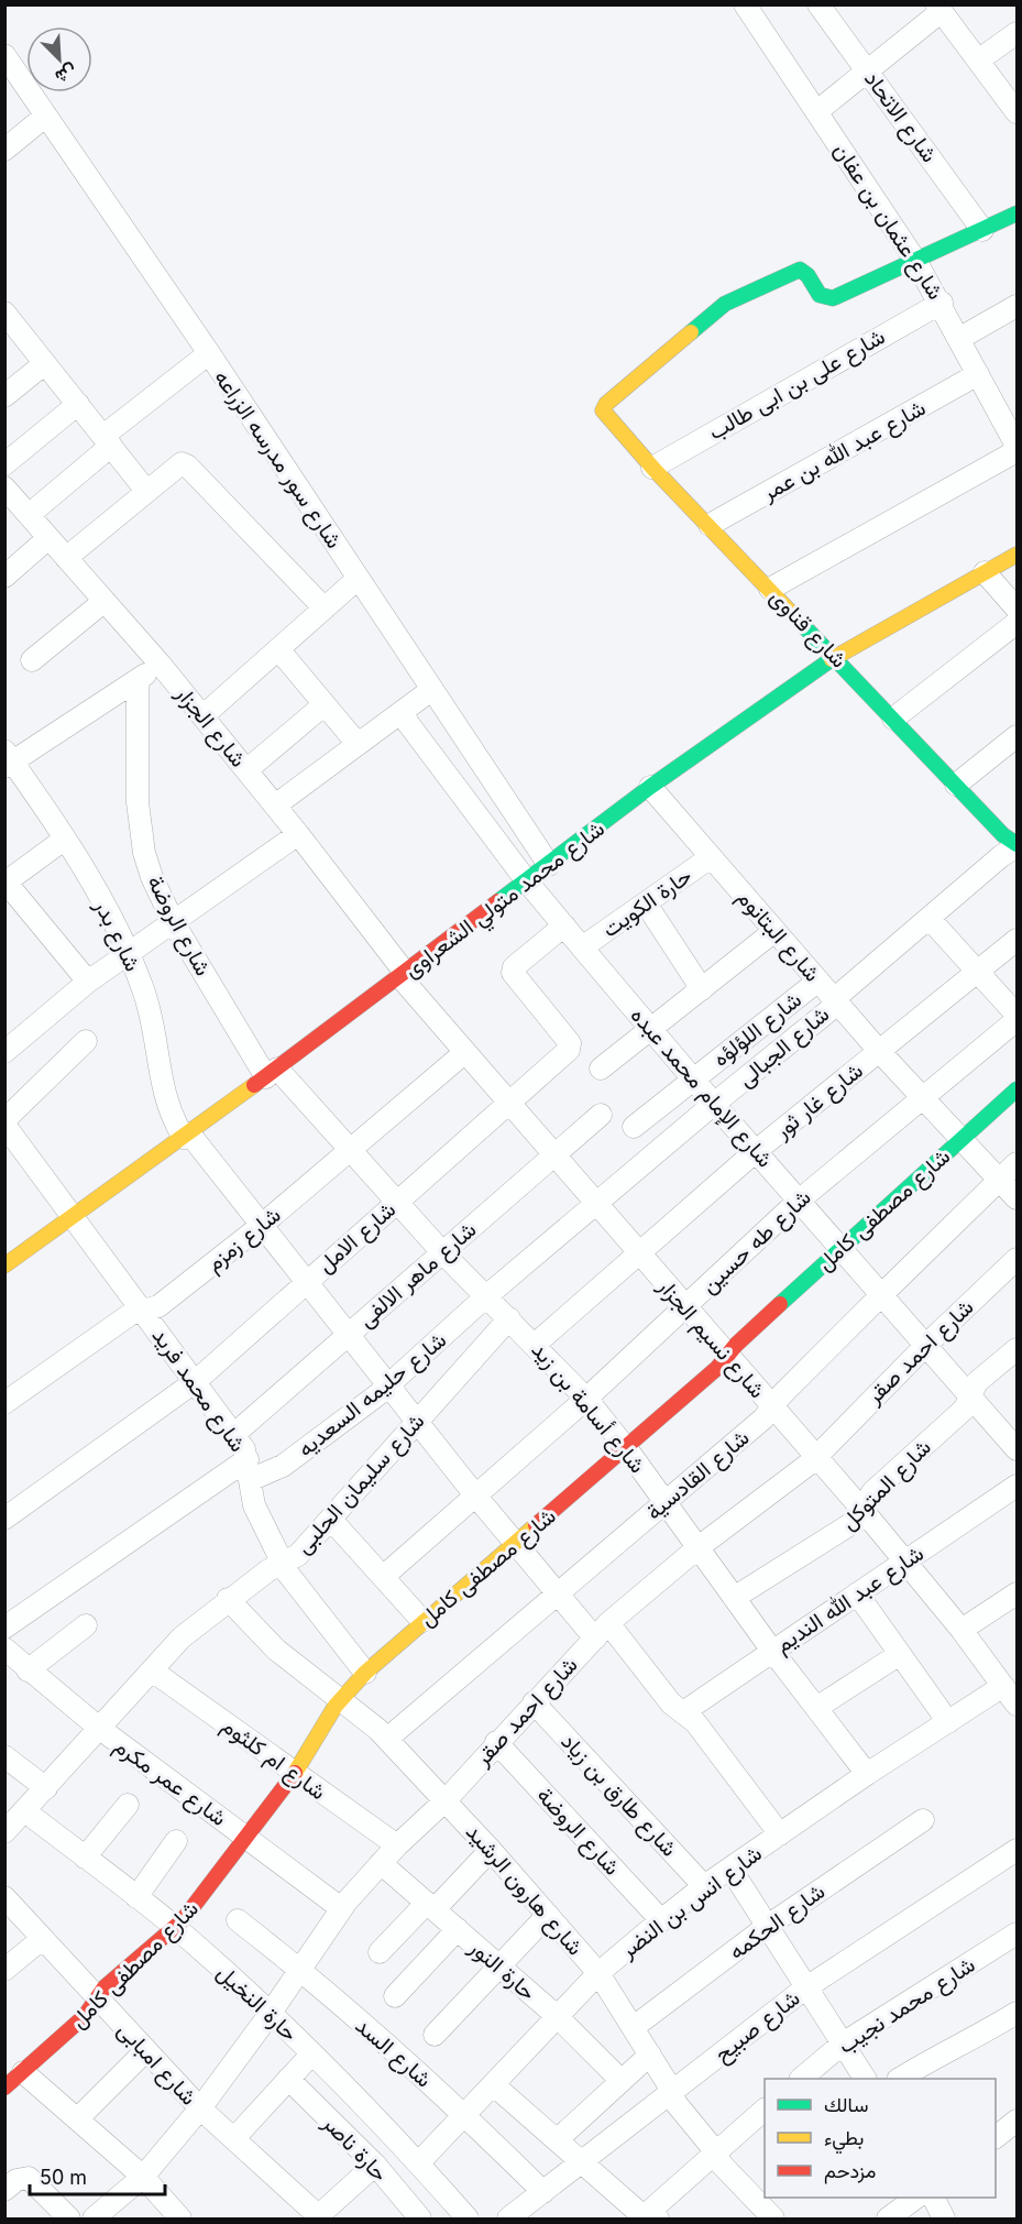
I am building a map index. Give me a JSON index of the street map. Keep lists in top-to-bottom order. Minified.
{"streets":{"street":["شارع الاتحاد","شارع عثمان بن عفان","شارع على بن ابى طالب","شارع عبد الله بن عمر","شارع سور مدرسه الزراعه","شارع قناوى","شارع الجزار","شارع محمد متولي الشعراوى","حارة الكويت","شارع الروضة","شارع بدر","شارع البتانوم","شارع اللؤلؤه","شارع الجبالى","شارع الإمام محمد عبده","شارع غار ثور","شارع مصطفى كامل","شارع الامل","شارع زمزم","شارع طه حسين","شارع ماهر الالفى","شارع نسيم الجزار","شارع احمد صقر","شارع محمد فريد","شارع حليمه السعديه","شارع أسامة بن زيد","شارع القادسية","شارع سليمان الحلبى","شارع المتوكل","شارع عبد الله النديم","شارع ام كلثوم","شارع عمر مكرم","شارع طارق بن زياد","شارع هارون الرشيد","شارع انس بن النضر","شارع الحكمه","حارة النور","حارة النخيل","شارع محمد نجيب","شارع صبيح","شارع السد","شارع امبابى","حارة ناصر"]},"crossings":[["شارع عثمان بن عفان","شارع على بن ابى طالب"],["شارع عثمان بن عفان","شارع عبد الله بن عمر"],["شارع عثمان بن عفان","شارع قناوى"],["شارع على بن ابى طالب","شارع قناوى"],["شارع عبد الله بن عمر","شارع قناوى"],["شارع سور مدرسه الزراعه","شارع محمد متولي الشعراوى"],["شارع قناوى","شارع محمد متولي الشعراوى"],["شارع قناوى","شارع الجبالى"],["شارع الجزار","شارع محمد متولي الشعراوى"],["شارع الجزار","شارع نسيم الجزار"],["شارع محمد متولي الشعراوى","شارع الروضة"],["شارع محمد متولي الشعراوى","شارع بدر"],["شارع محمد متولي الشعراوى","شارع البتانوم"],["شارع محمد متولي الشعراوى","شارع الإمام محمد عبده"],["شارع محمد متولي الشعراوى","شارع نسيم الجزار"],["شارع محمد متولي الشعراوى","شارع محمد فريد"],["شارع محمد متولي الشعراوى","شارع أسامة بن زيد"],["حارة الكويت","شارع البتانوم"],["حارة الكويت","شارع الإمام محمد عبده"],["شارع الروضة","شارع احمد صقر"],["شارع الروضة","شارع أسامة بن زيد"],["شارع الروضة","شارع انس بن النضر"],["شارع بدر","شارع مصطفى كامل"],["شارع بدر","شارع الامل"],["شارع بدر","شارع زمزم"],["شارع بدر","شارع طه حسين"],["شارع بدر","شارع ماهر الالفى"],["شارع بدر","شارع احمد صقر"],["شارع بدر","شارع حليمه السعديه"],["شارع بدر","شارع القادسية"],["شارع بدر","شارع سليمان الحلبى"],["شارع بدر","شارع عبد الله النديم"],["شارع بدر","شارع انس بن النضر"],["شارع البتانوم","شارع اللؤلؤه"],["شارع البتانوم","شارع الجبالى"],["شارع البتانوم","شارع غار ثور"],["شارع البتانوم","شارع مصطفى كامل"],["شارع البتانوم","شارع طه حسين"],["شارع البتانوم","شارع القادسية"],["شارع اللؤلؤه","شارع الإمام محمد عبده"],["شارع الجبالى","شارع الإمام محمد عبده"],["شارع الجبالى","شارع نسيم الجزار"],["شارع الجبالى","شارع حليمه السعديه"],["شارع الجبالى","شارع أسامة بن زيد"],["شارع الإمام محمد عبده","شارع غار ثور"],["شارع الإمام محمد عبده","شارع مصطفى كامل"],["شارع الإمام محمد عبده","شارع الامل"],["شارع الإمام محمد عبده","شارع طه حسين"],["شارع الإمام محمد عبده","شارع احمد صقر"],["شارع الإمام محمد عبده","شارع القادسية"],["شارع الإمام محمد عبده","شارع المتوكل"],["شارع غار ثور","شارع نسيم الجزار"],["شارع غار ثور","شارع أسامة بن زيد"],["شارع مصطفى كامل","شارع نسيم الجزار"],["شارع مصطفى كامل","شارع محمد فريد"],["شارع مصطفى كامل","شارع أسامة بن زيد"],["شارع مصطفى كامل","شارع ام كلثوم"],["شارع مصطفى كامل","شارع عمر مكرم"],["شارع مصطفى كامل","شارع هارون الرشيد"],["شارع مصطفى كامل","حارة النخيل"],["شارع مصطفى كامل","شارع امبابى"],["شارع الامل","شارع نسيم الجزار"],["شارع الامل","شارع محمد فريد"],["شارع الامل","شارع أسامة بن زيد"],["شارع زمزم","شارع نسيم الجزار"],["شارع زمزم","شارع محمد فريد"],["شارع زمزم","شارع أسامة بن زيد"],["شارع طه حسين","شارع نسيم الجزار"],["شارع طه حسين","شارع أسامة بن زيد"],["شارع ماهر الالفى","شارع نسيم الجزار"],["شارع ماهر الالفى","شارع محمد فريد"],["شارع ماهر الالفى","شارع أسامة بن زيد"],["شارع نسيم الجزار","شارع احمد صقر"],["شارع نسيم الجزار","شارع القادسية"],["شارع نسيم الجزار","شارع المتوكل"],["شارع نسيم الجزار","شارع عبد الله النديم"],["شارع نسيم الجزار","شارع انس بن النضر"],["شارع احمد صقر","شارع أسامة بن زيد"],["شارع احمد صقر","شارع ام كلثوم"],["شارع احمد صقر","شارع عمر مكرم"],["شارع احمد صقر","شارع طارق بن زياد"],["شارع احمد صقر","شارع هارون الرشيد"],["شارع احمد صقر","حارة النور"],["شارع احمد صقر","حارة النخيل"],["شارع احمد صقر","شارع السد"],["شارع احمد صقر","شارع امبابى"],["شارع محمد فريد","شارع حليمه السعديه"],["شارع محمد فريد","شارع سليمان الحلبى"],["شارع حليمه السعديه","شارع أسامة بن زيد"],["شارع أسامة بن زيد","شارع القادسية"],["شارع أسامة بن زيد","شارع سليمان الحلبى"],["شارع أسامة بن زيد","شارع المتوكل"],["شارع أسامة بن زيد","شارع عبد الله النديم"],["شارع أسامة بن زيد","شارع انس بن النضر"],["شارع القادسية","شارع هارون الرشيد"],["شارع سليمان الحلبى","شارع ام كلثوم"],["شارع سليمان الحلبى","شارع عمر مكرم"],["شارع سليمان الحلبى","شارع هارون الرشيد"],["شارع سليمان الحلبى","حارة النخيل"],["شارع طارق بن زياد","شارع انس بن النضر"],["شارع هارون الرشيد","شارع انس بن النضر"],["شارع هارون الرشيد","شارع الحكمه"],["شارع هارون الرشيد","شارع صبيح"],["شارع انس بن النضر","حارة النور"],["شارع انس بن النضر","حارة النخيل"],["شارع انس بن النضر","شارع السد"],["شارع صبيح","شارع السد"]],"legend":["سالك","بطيء","مزدحم"],"scale_bar":"50 m","north":"bottom right"}
